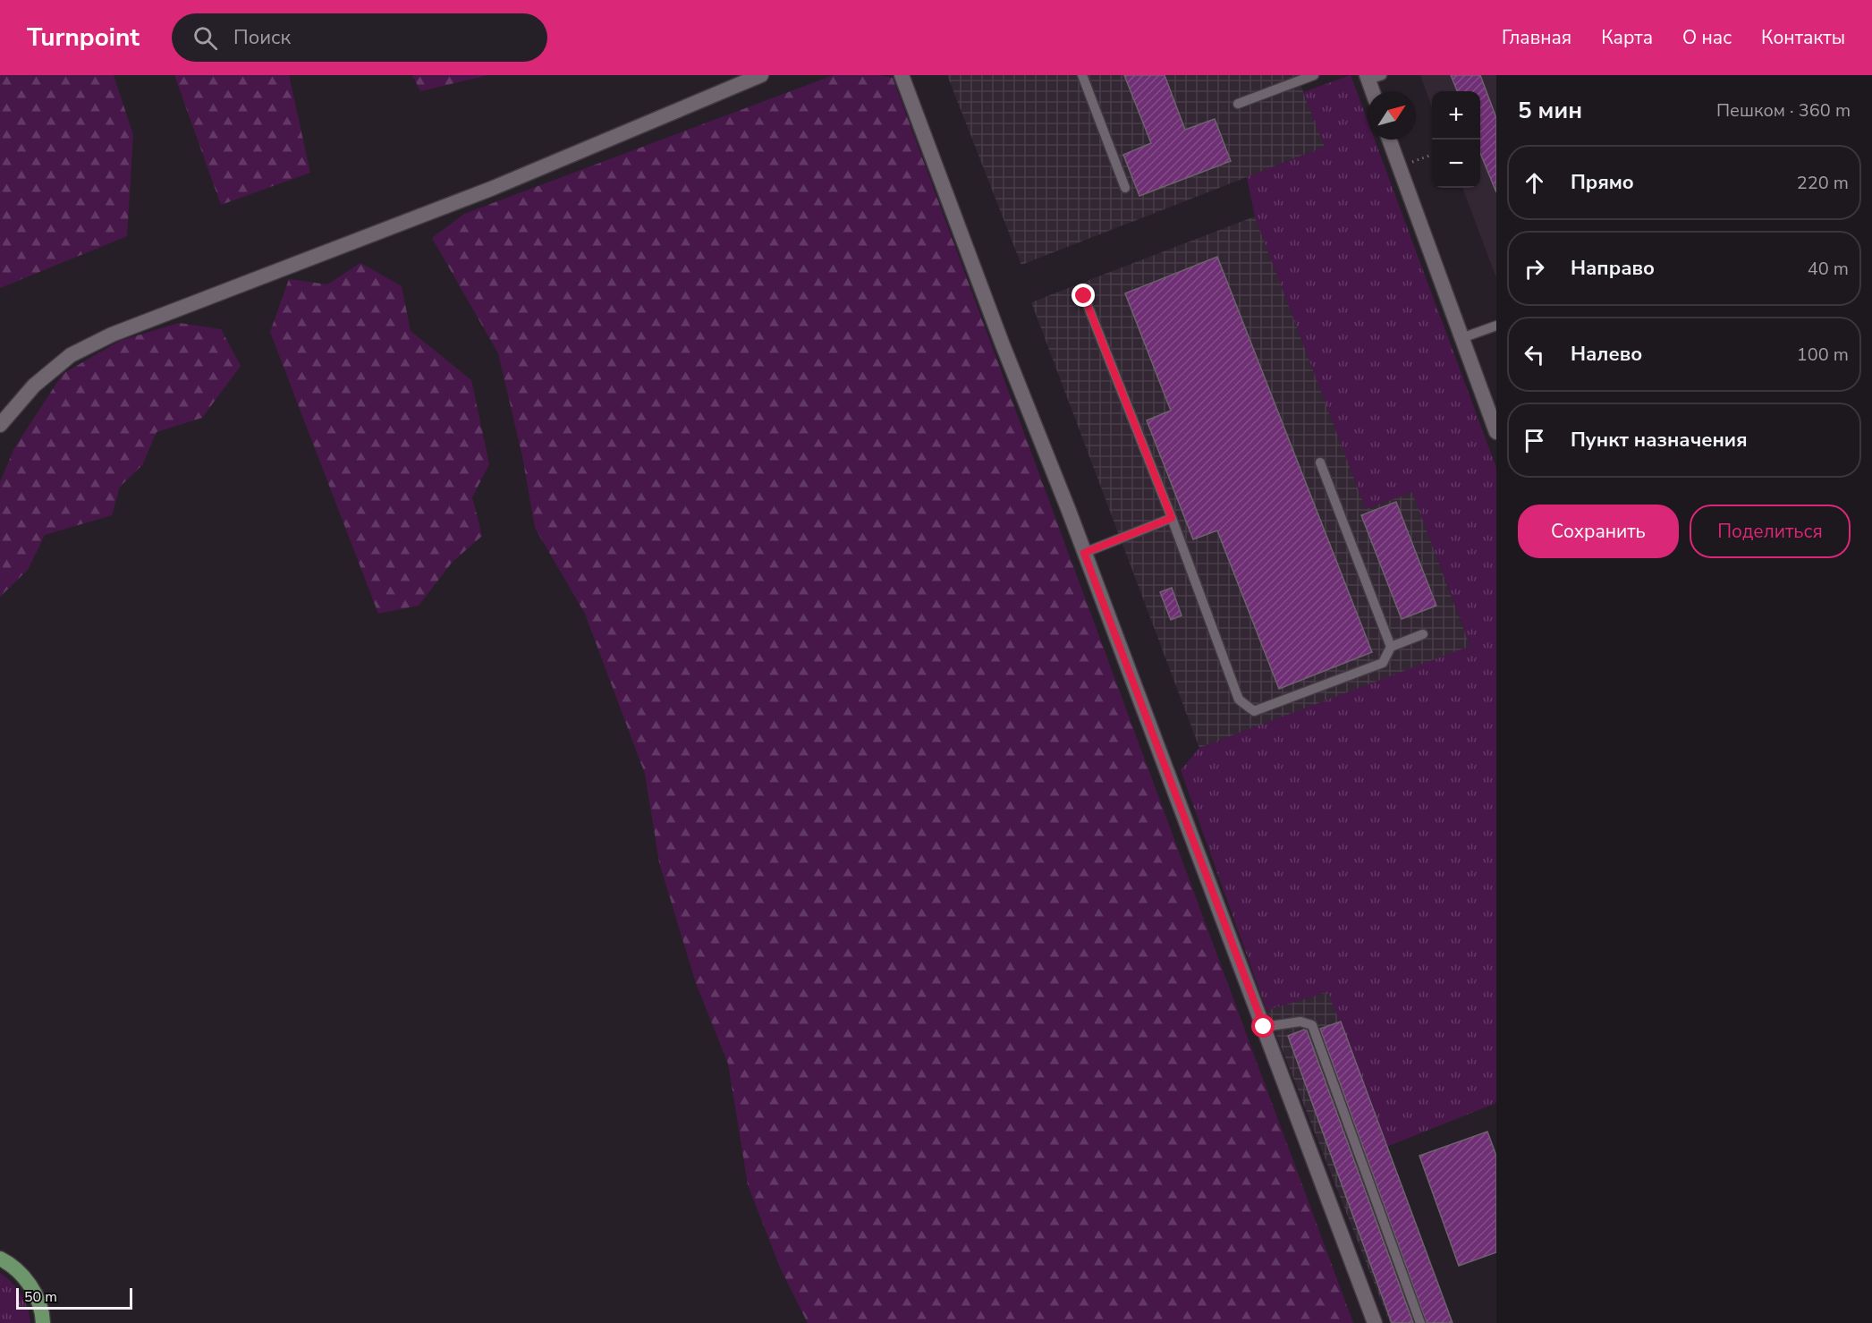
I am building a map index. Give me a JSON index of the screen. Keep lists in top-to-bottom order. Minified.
{"scale_bar":"50 m","north":"top right","page":{"header":"Turnpoint","search":"Поиск","nav":["Главная","Карта","О нас","Контакты"],"heading":["5 мин","Пешком · 360 m"],"map_buttons":["+","−"],"list":[["Прямо","220 m"],["Направо","40 m"],["Налево","100 m"],"Пункт назначения"],"buttons":["Сохранить","Поделиться"],"scale":"50 m"}}
